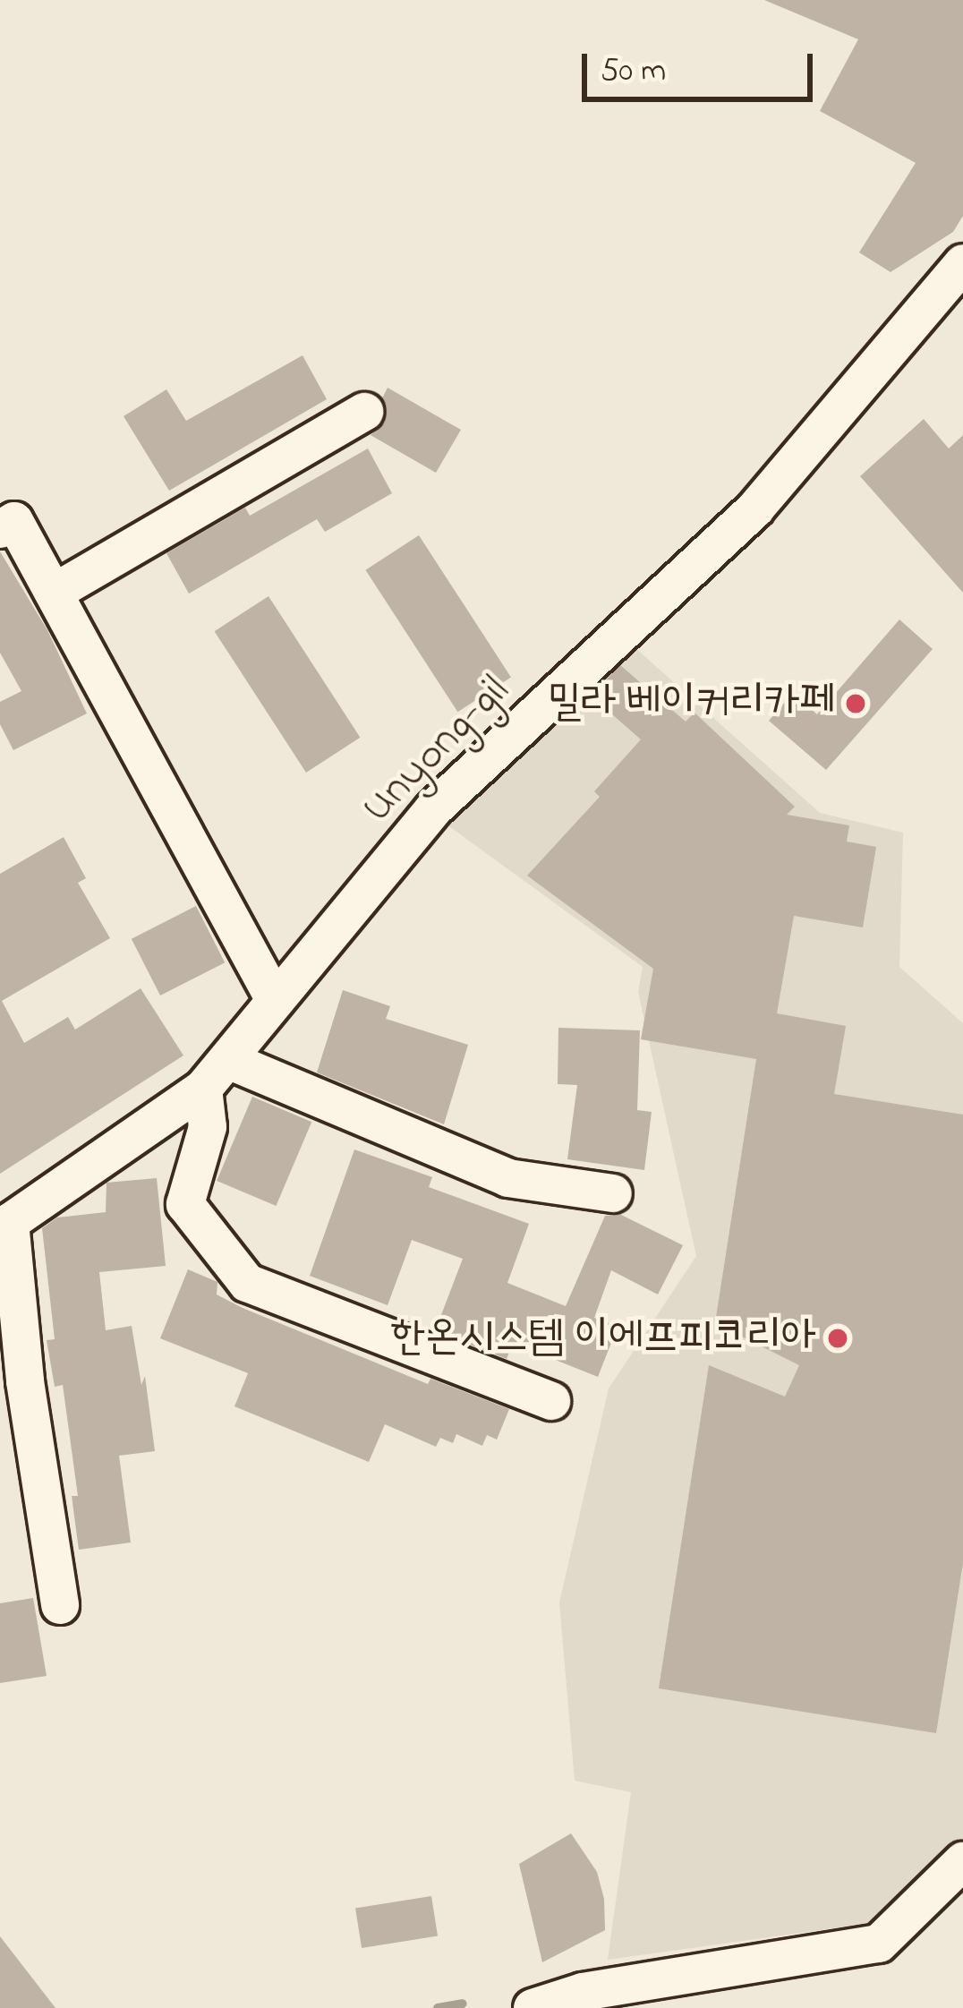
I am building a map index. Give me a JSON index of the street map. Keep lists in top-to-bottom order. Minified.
{"streets":{"street":["Unyong-gil"]},"places":["밀라 베이커리카페","한온시스템 이에프피코리아"],"scale_bar":"50 m"}
